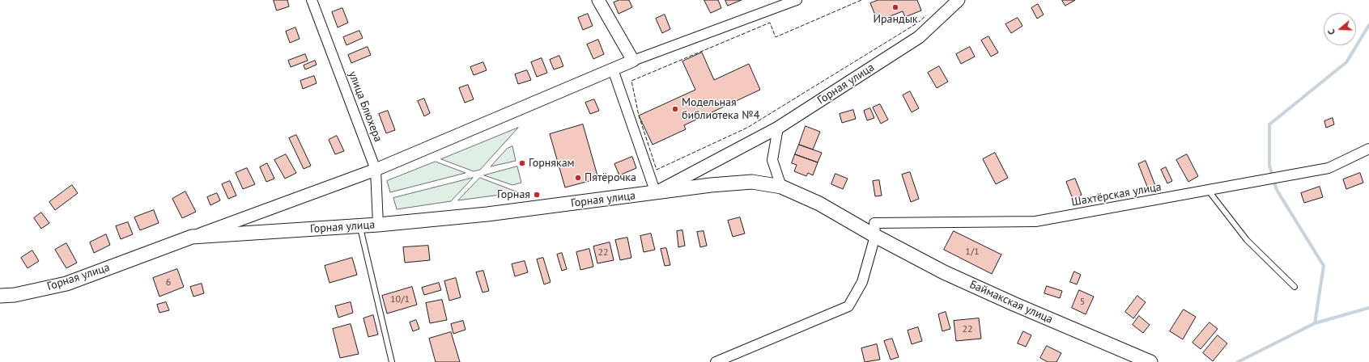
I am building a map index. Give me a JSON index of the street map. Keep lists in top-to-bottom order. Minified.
{"streets":{"main road":["Горная улица","Баймакская улица"],"street":["улица Блюхера","Шахтёрская улица"]},"crossings":[["Горная улица","улица Блюхера"],["Горная улица","Баймакская улица"],["Шахтёрская улица","Баймакская улица"]],"places":["Ирандык","Модельная библиотека №4","Горнякам","Пятёрочка","Горная"],"house_numbers":["1/1","22","6","10/1","5","22"],"north":"left"}
